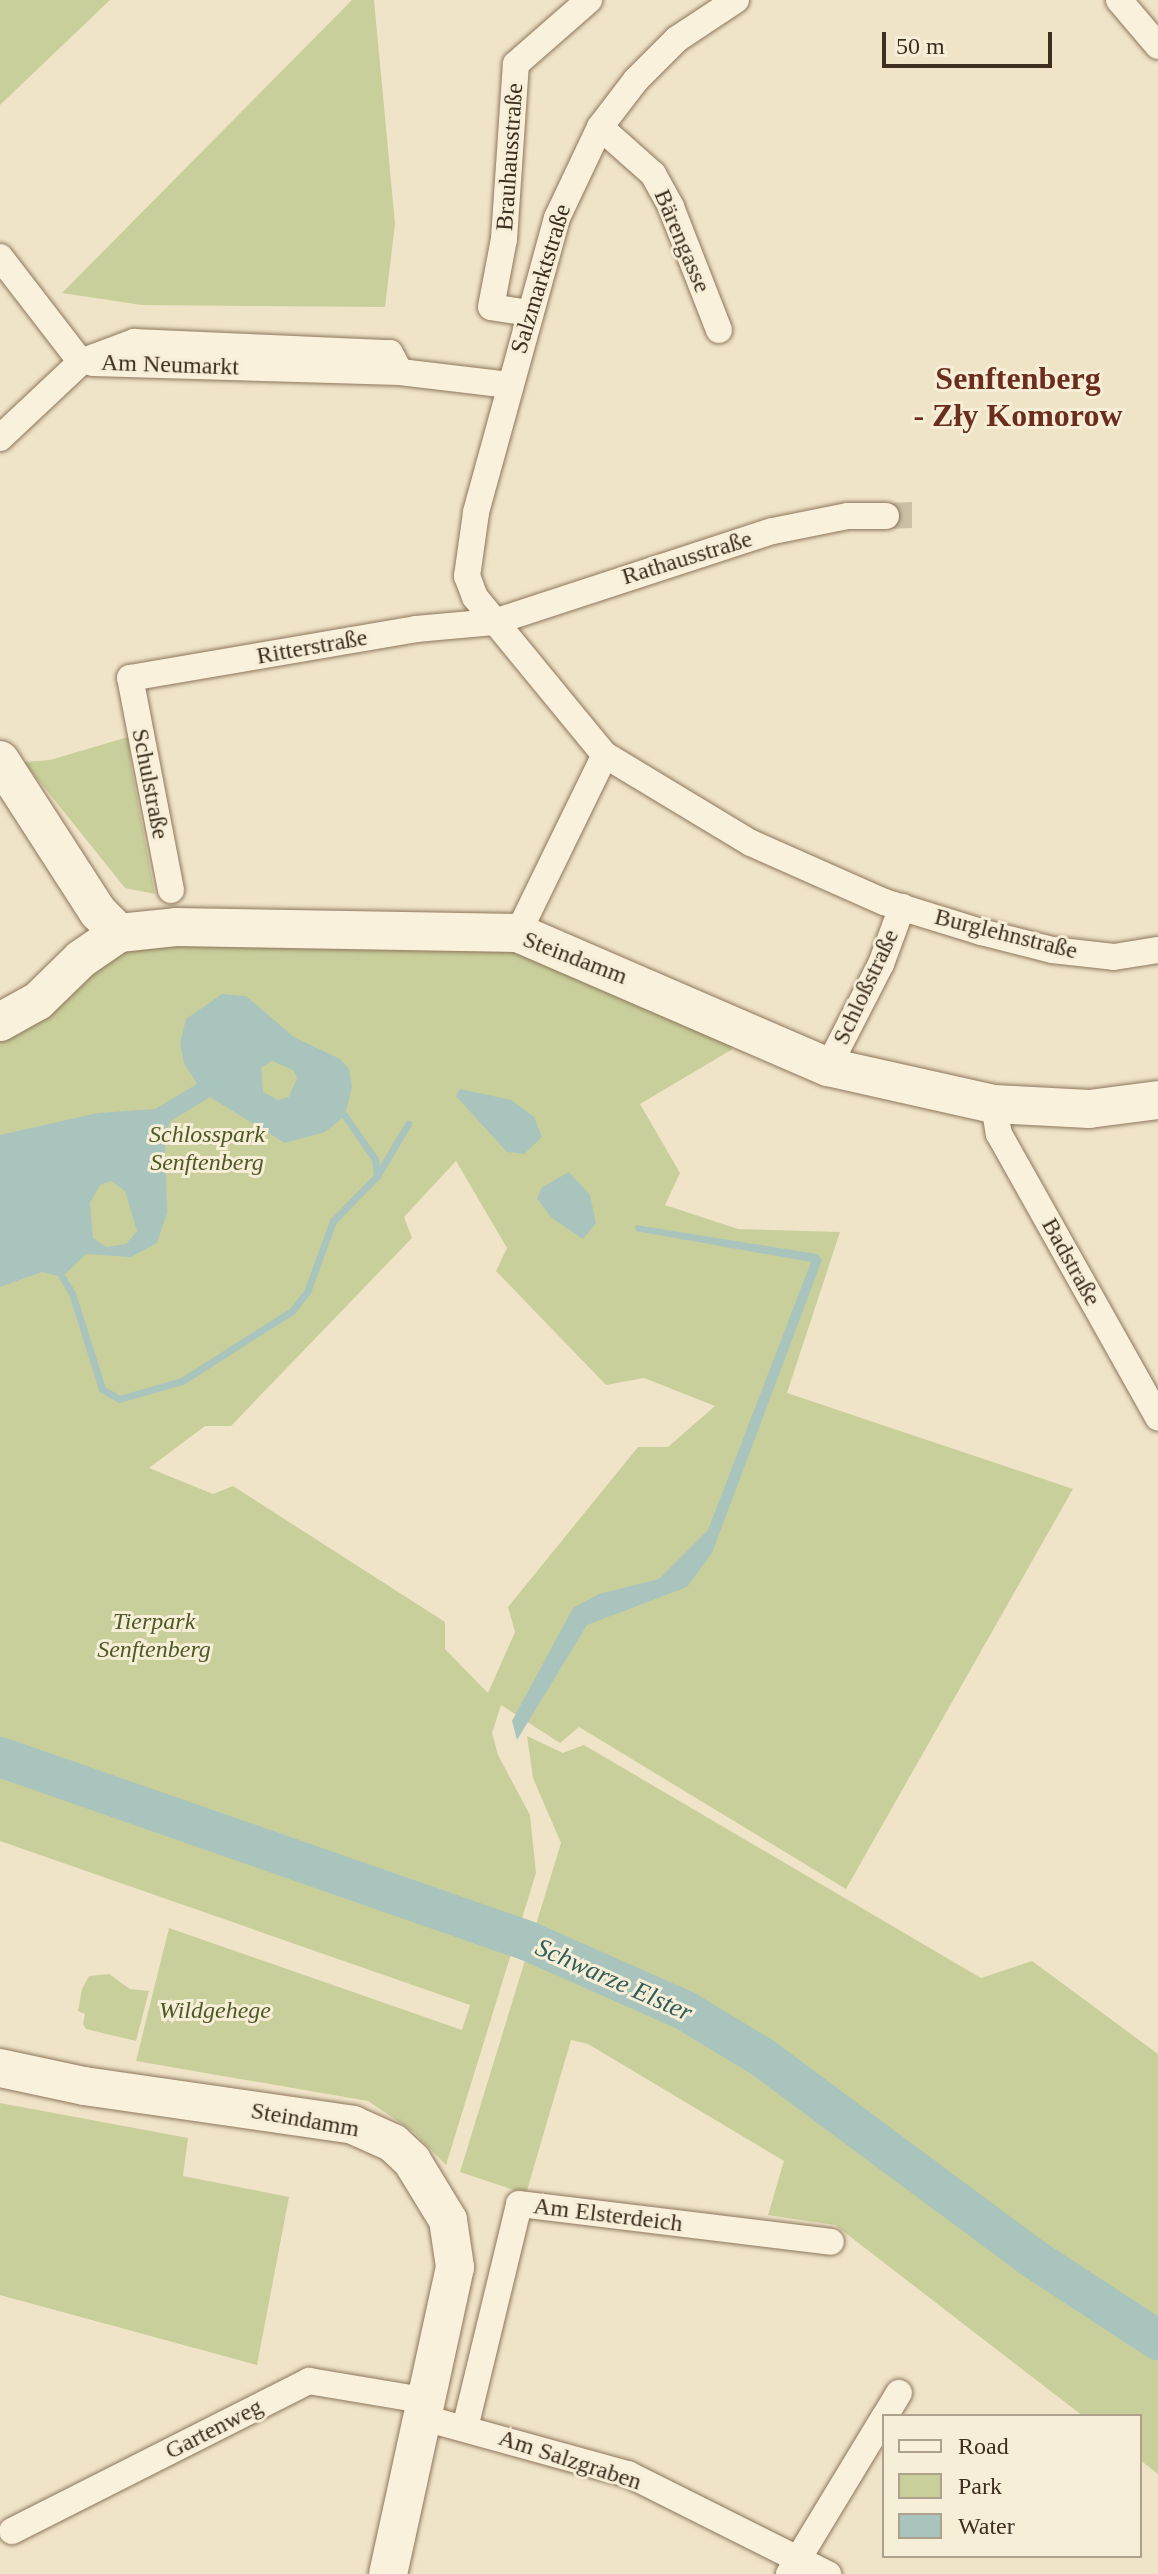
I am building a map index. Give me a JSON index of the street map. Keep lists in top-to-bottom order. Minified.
{"streets":{"street":["Brauhausstraße","Bärengasse","Salzmarktstraße","Am Neumarkt","Rathausstraße","Ritterstraße","Schulstraße","Burglehnstraße","Steindamm","Schloßstraße","Badstraße","Am Elsterdeich","Gartenweg","Am Salzgraben"]},"crossings":[["Brauhausstraße","Salzmarktstraße"],["Bärengasse","Salzmarktstraße"],["Salzmarktstraße","Am Neumarkt"],["Rathausstraße","Ritterstraße"],["Ritterstraße","Schulstraße"],["Burglehnstraße","Schloßstraße"],["Steindamm","Schloßstraße"],["Steindamm","Badstraße"],["Steindamm","Gartenweg"],["Steindamm","Am Salzgraben"],["Am Elsterdeich","Am Salzgraben"],["Gartenweg","Am Salzgraben"]],"districts":["Senftenberg - Zły Komorow"],"water":["Schwarze Elster"],"parks":["Schlosspark Senftenberg","Tierpark Senftenberg","Wildgehege"],"legend":["Road","Park","Water"],"scale_bar":"50 m"}
